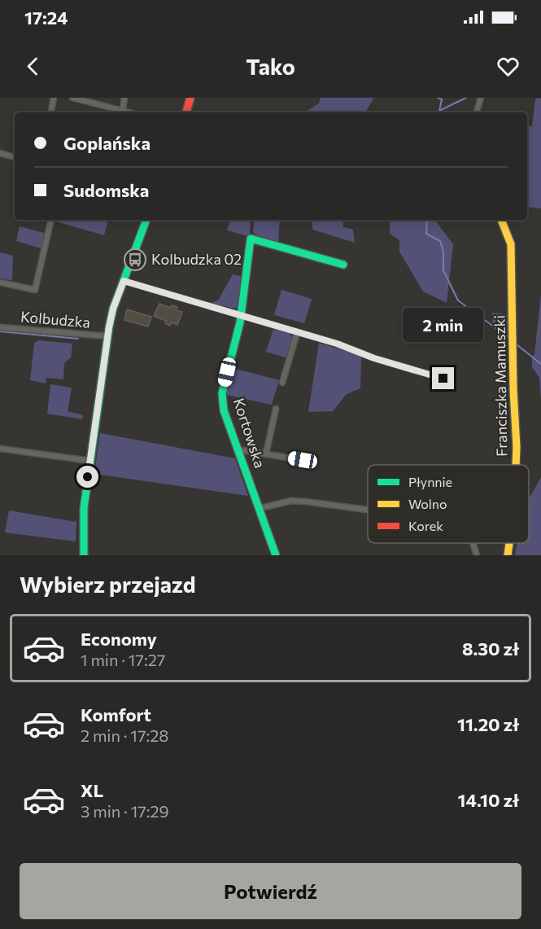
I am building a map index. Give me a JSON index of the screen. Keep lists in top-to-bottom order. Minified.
{"streets":{"street":["Kolbudzka","Franciszka Mamuszki","Kortowska"]},"places":{"bus stop":["Kolbudzka 02"]},"legend":["Płynnie","Wolno","Korek"],"page":{"status":"17:24","header":"Tako","banner":["Goplańska","Sudomska"],"bubble":"2 min","heading":"Wybierz przejazd","list":[{"name":"Economy","note":"1 min · 17:27","value":"8.30 zł"},{"name":"Komfort","note":"2 min · 17:28","value":"11.20 zł"},{"name":"XL","note":"3 min · 17:29","value":"14.10 zł"}],"buttons":"Potwierdź"}}
